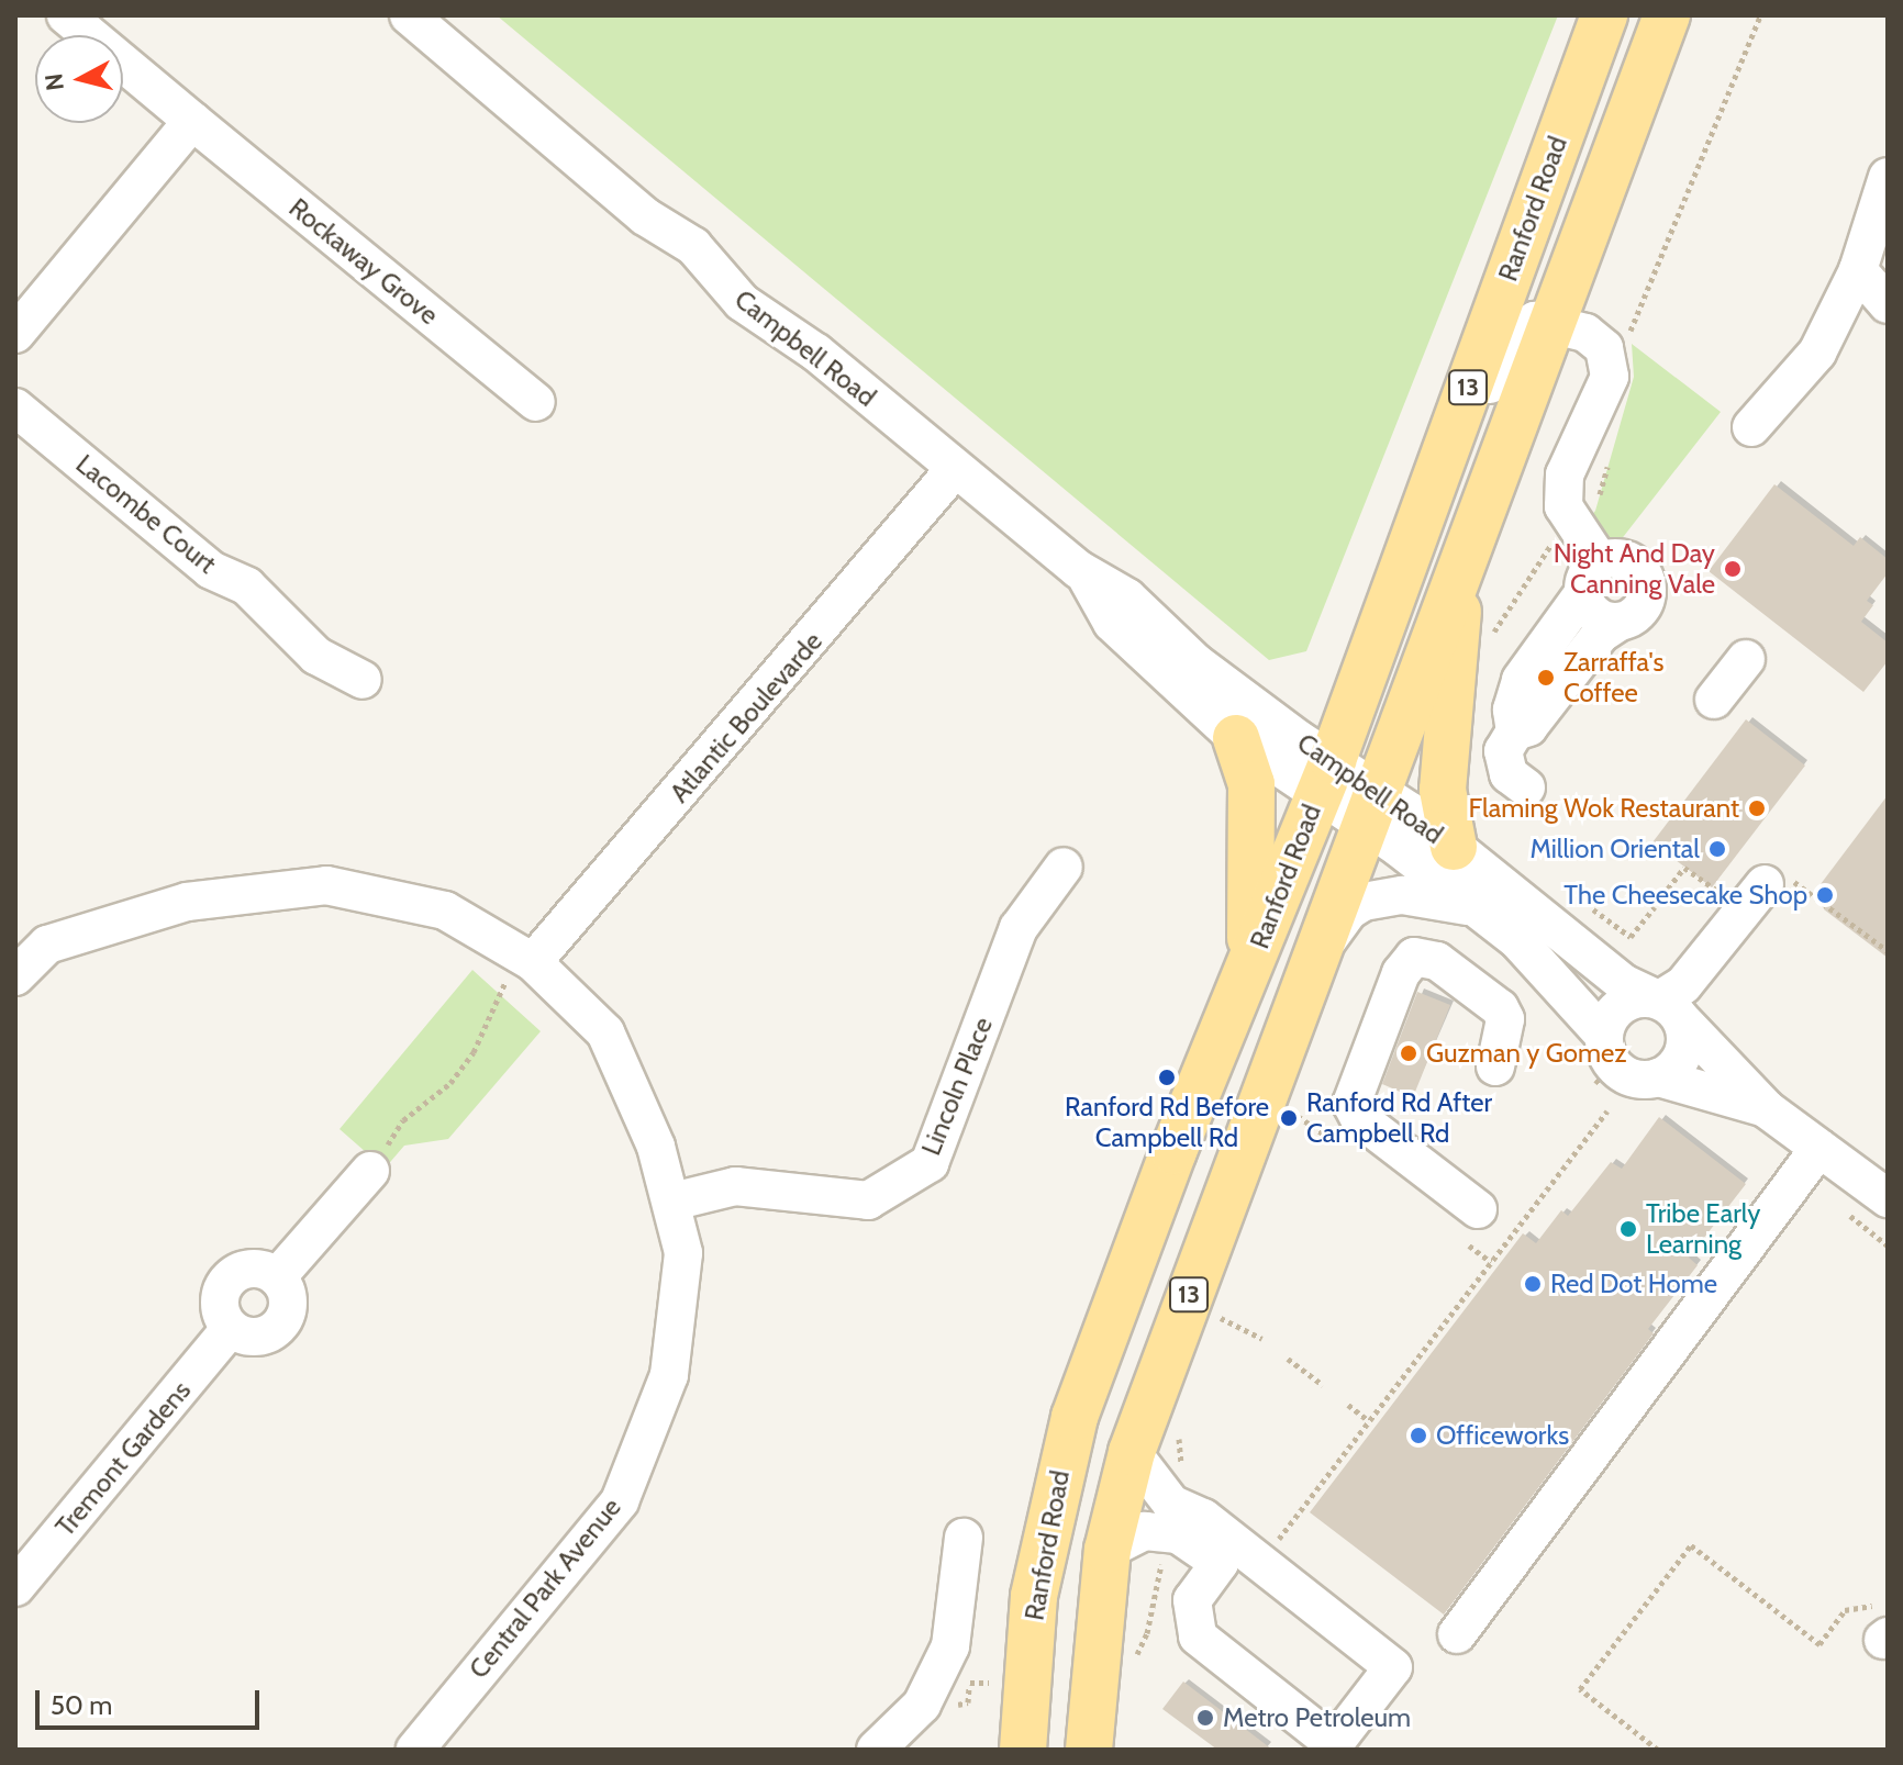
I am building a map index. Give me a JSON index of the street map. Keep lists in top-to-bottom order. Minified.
{"streets":{"main road":["Ranford Road","13"],"street":["Rockaway Grove","Campbell Road","Lacombe Court","Atlantic Boulevarde","Lincoln Place","Tremont Gardens","Central Park Avenue"]},"crossings":[["Ranford Road","Campbell Road"],["Campbell Road","13"],["Campbell Road","Atlantic Boulevarde"],["Atlantic Boulevarde","Central Park Avenue"],["Lincoln Place","Central Park Avenue"]],"places":["Night And Day Canning Vale","Zarraffa's Coffee","Flaming Wok Restaurant","Million Oriental","The Cheesecake Shop","Guzman y Gomez","Ranford Rd Before Campbell Rd","Ranford Rd After Campbell Rd","Tribe Early Learning","Red Dot Home","Officeworks","Metro Petroleum"],"scale_bar":"50 m","north":"left"}
